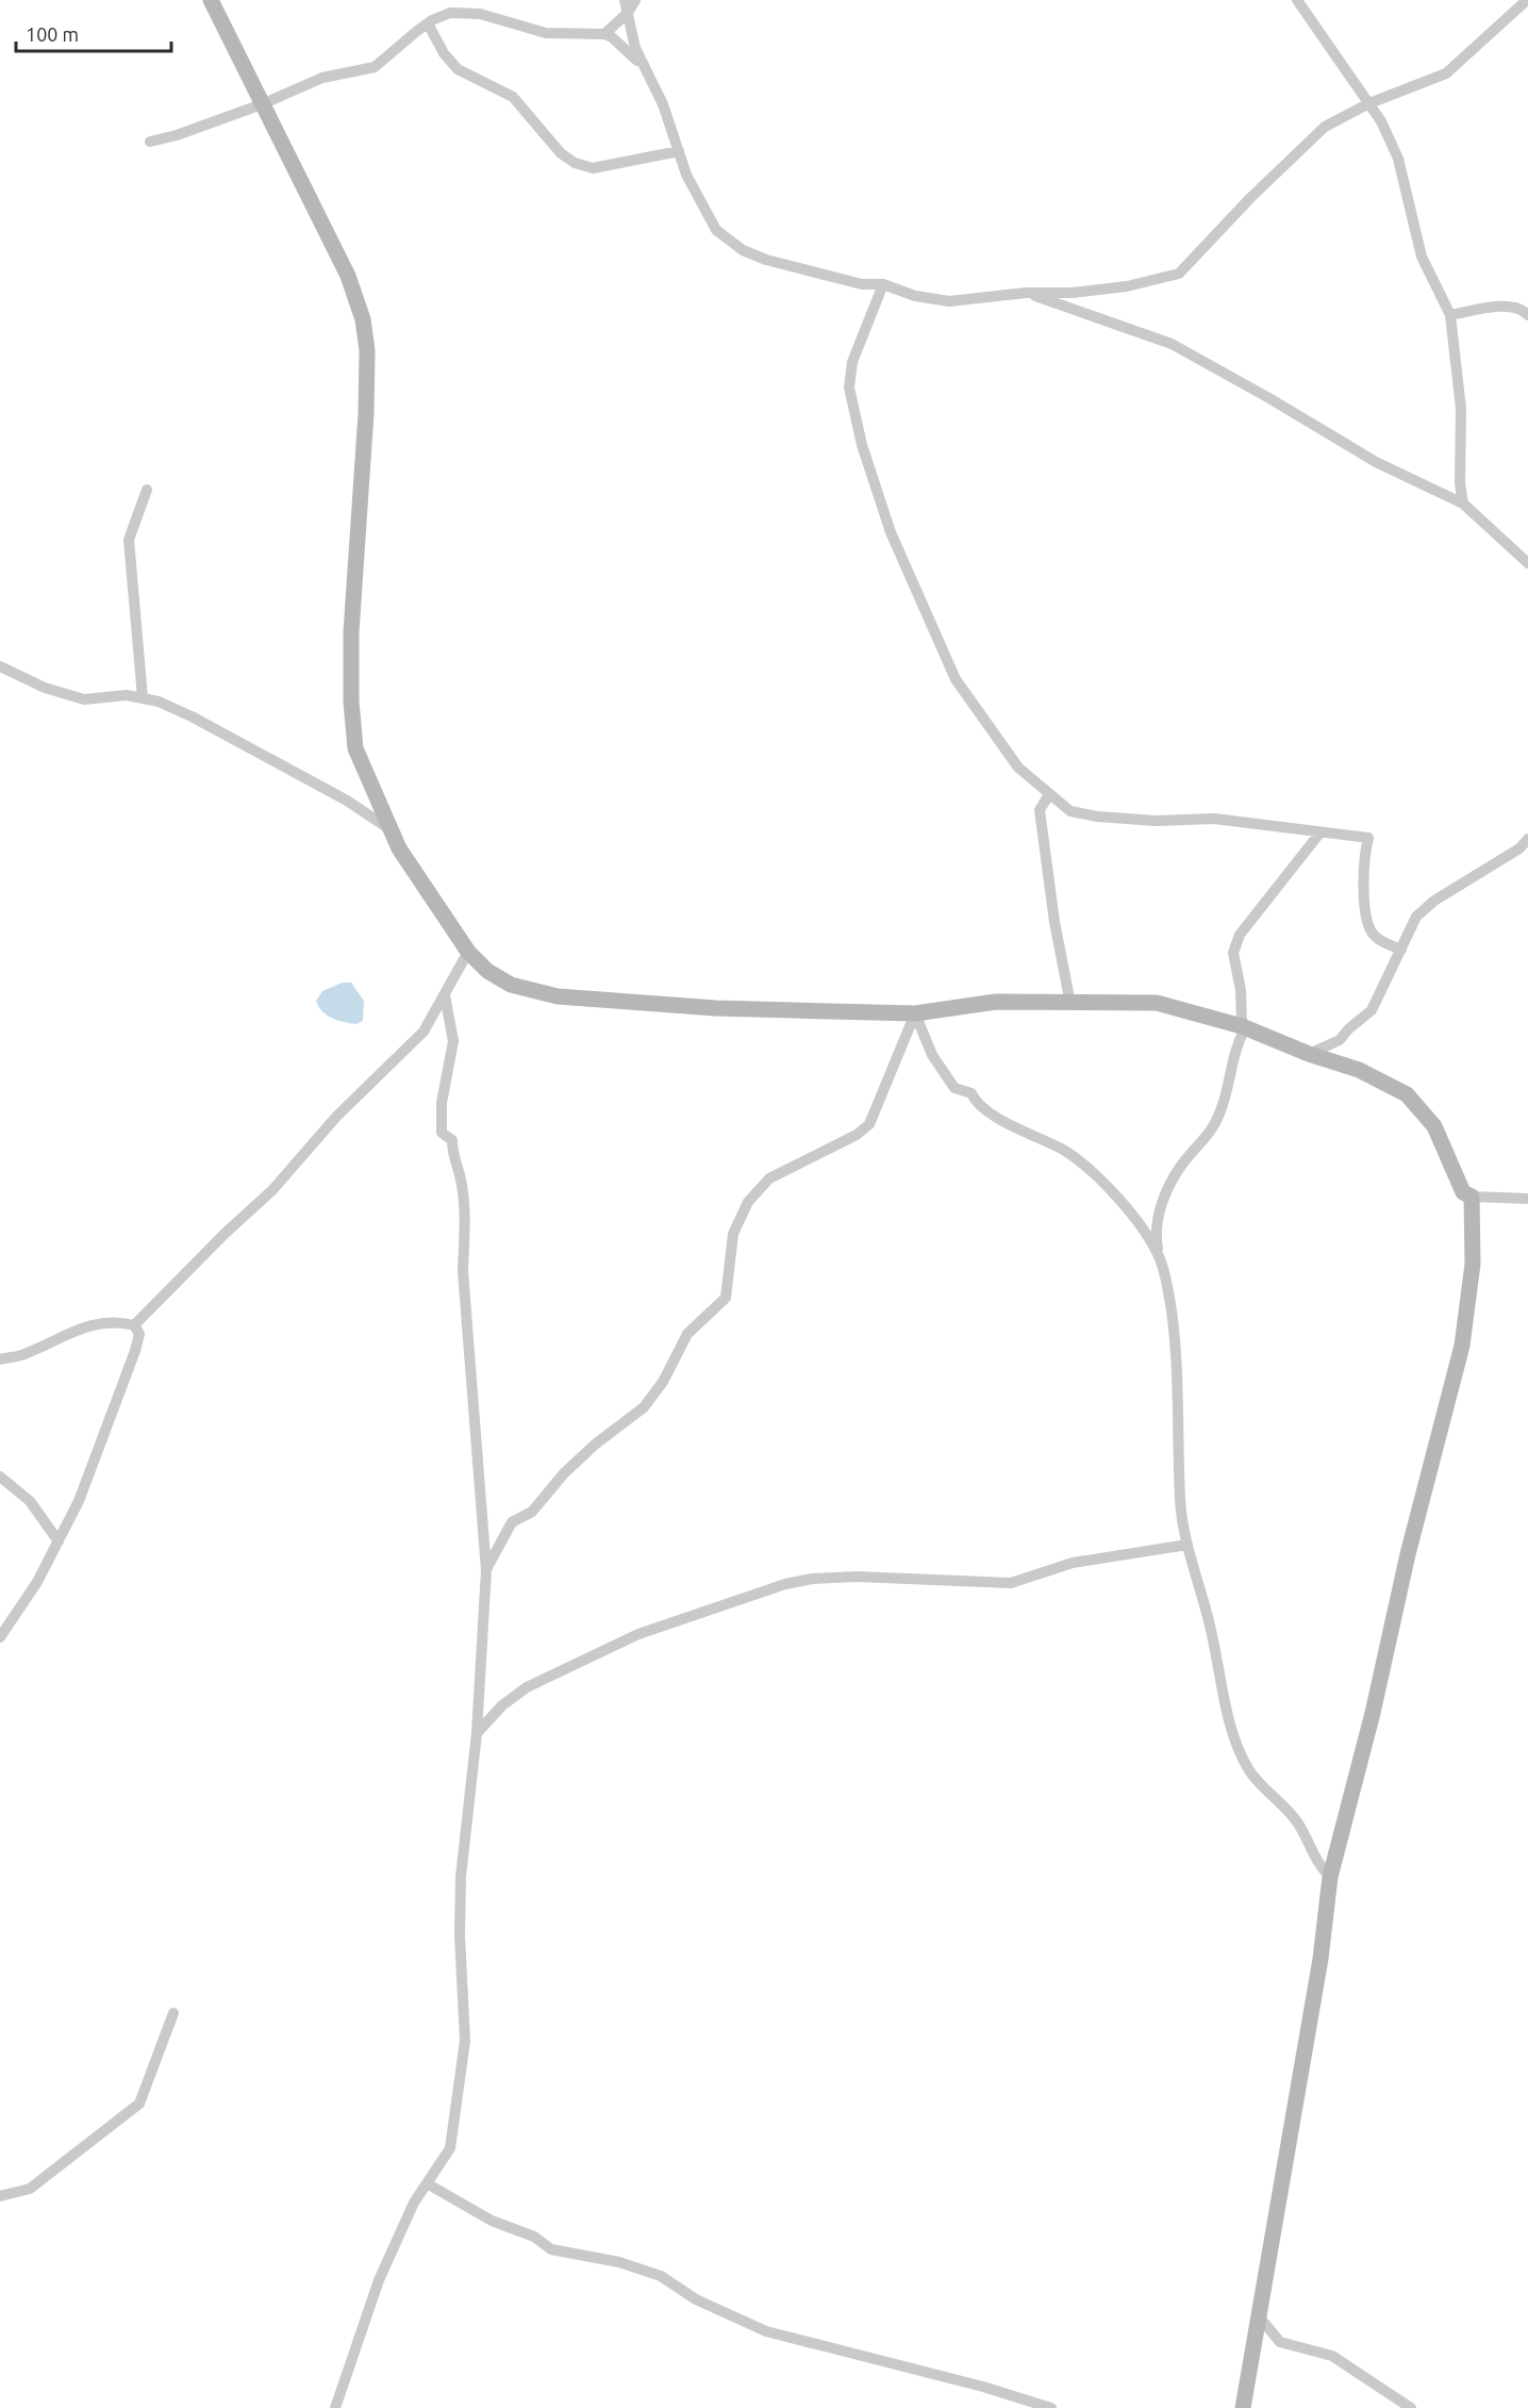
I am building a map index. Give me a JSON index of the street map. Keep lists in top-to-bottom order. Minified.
{"scale_bar":"100 m"}
